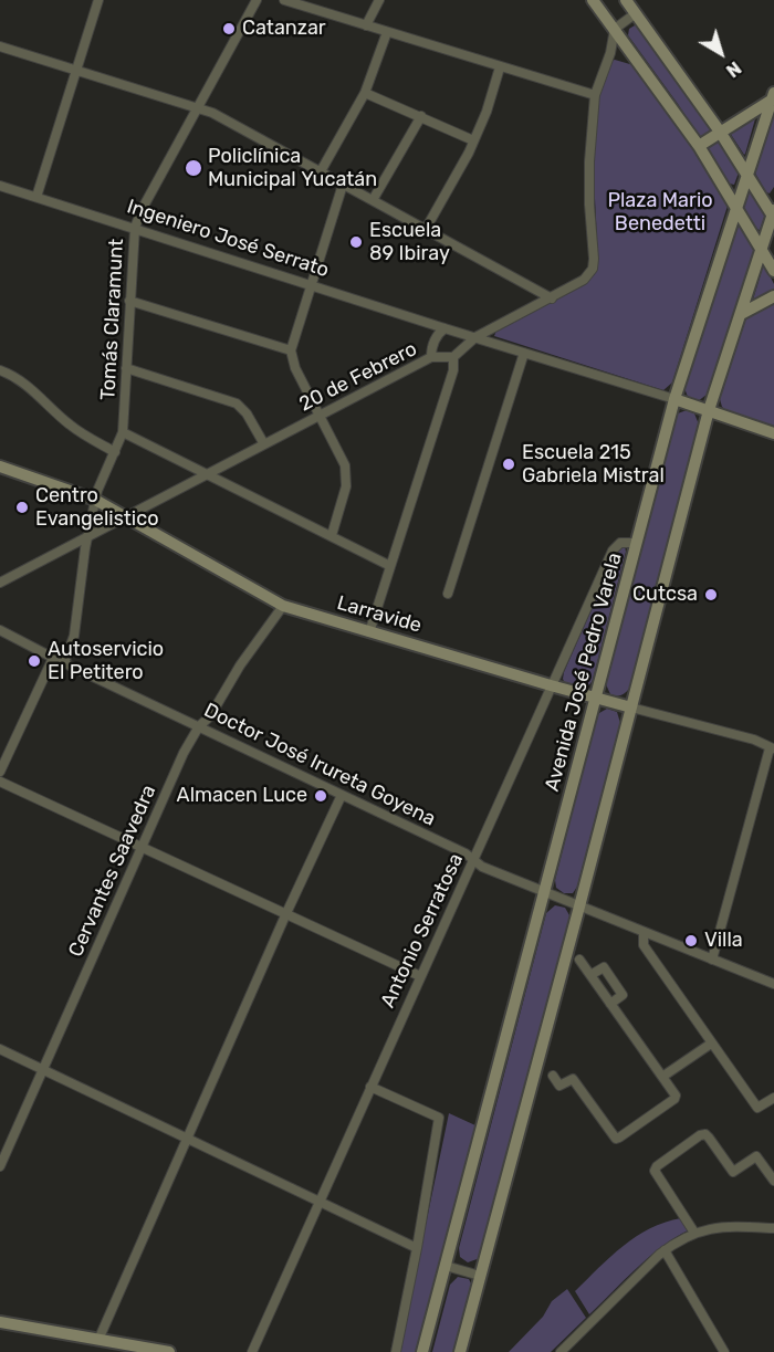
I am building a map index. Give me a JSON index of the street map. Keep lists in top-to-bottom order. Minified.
{"streets":{"street":["Ingeniero José Serrato","Tomás Claramunt","20 de Febrero","Larravide","Avenida José Pedro Varela","Doctor José Irureta Goyena","Cervantes Saavedra","Antonio Serratosa"]},"crossings":[["Ingeniero José Serrato","Tomás Claramunt"],["Ingeniero José Serrato","Avenida José Pedro Varela"],["Tomás Claramunt","20 de Febrero"],["Tomás Claramunt","Larravide"],["Tomás Claramunt","Doctor José Irureta Goyena"],["20 de Febrero","Larravide"],["Larravide","Avenida José Pedro Varela"],["Larravide","Cervantes Saavedra"],["Larravide","Antonio Serratosa"],["Avenida José Pedro Varela","Doctor José Irureta Goyena"],["Avenida José Pedro Varela","Antonio Serratosa"],["Doctor José Irureta Goyena","Cervantes Saavedra"],["Doctor José Irureta Goyena","Antonio Serratosa"]],"parks":["Plaza Mario Benedetti"],"places":["Catanzar","Policlínica Municipal Yucatán","Escuela 89 Ibiray","Escuela 215 Gabriela Mistral","Centro Evangelistico","Cutcsa","Autoservicio El Petitero","Almacen Luce","Villa"],"north":"bottom right"}
